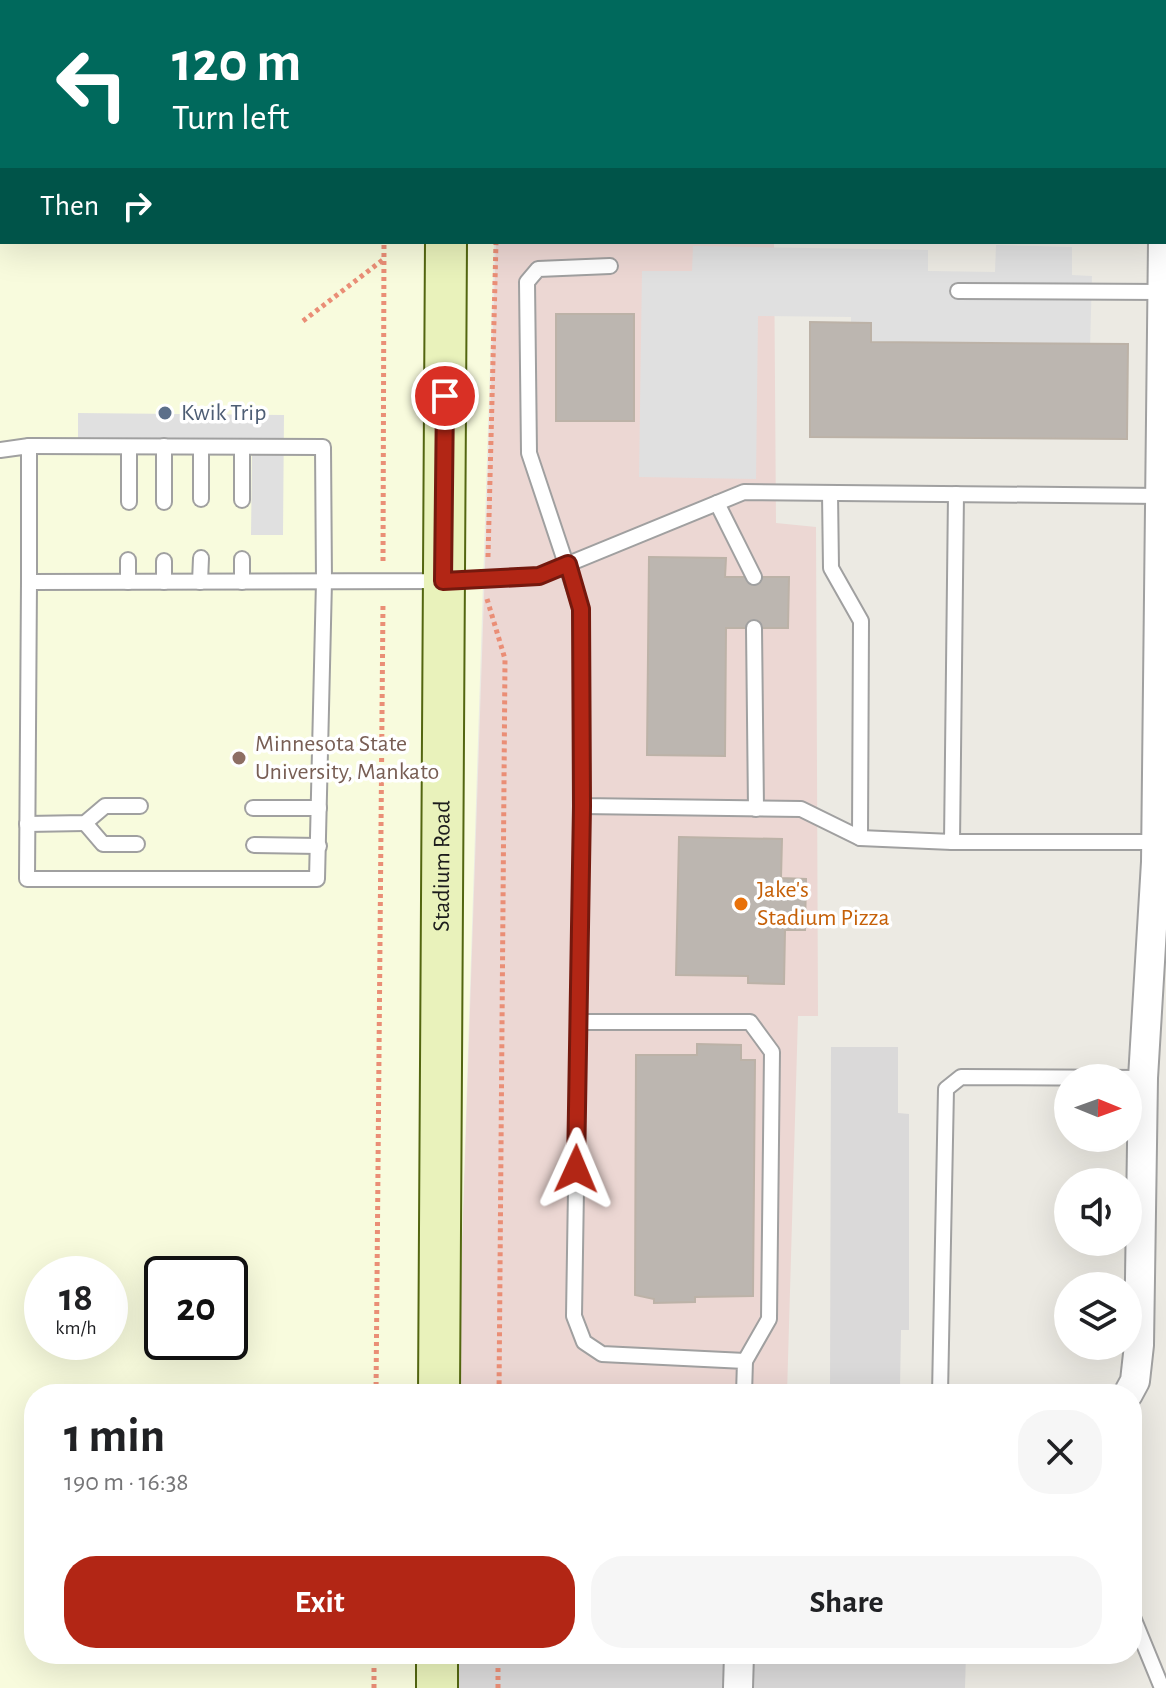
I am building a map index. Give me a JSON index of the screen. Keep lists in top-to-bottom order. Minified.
{"streets":{"street":["Stadium Road"]},"places":["Kwik Trip","Minnesota State University, Mankato","Jake's Stadium Pizza"],"north":"right","page":{"turn":["120 m","Turn left"],"then":"Then","speed":"18 km/h","limit":"20","heading":["1 min","190 m · 16:38"],"buttons":["Exit","Share"]}}
